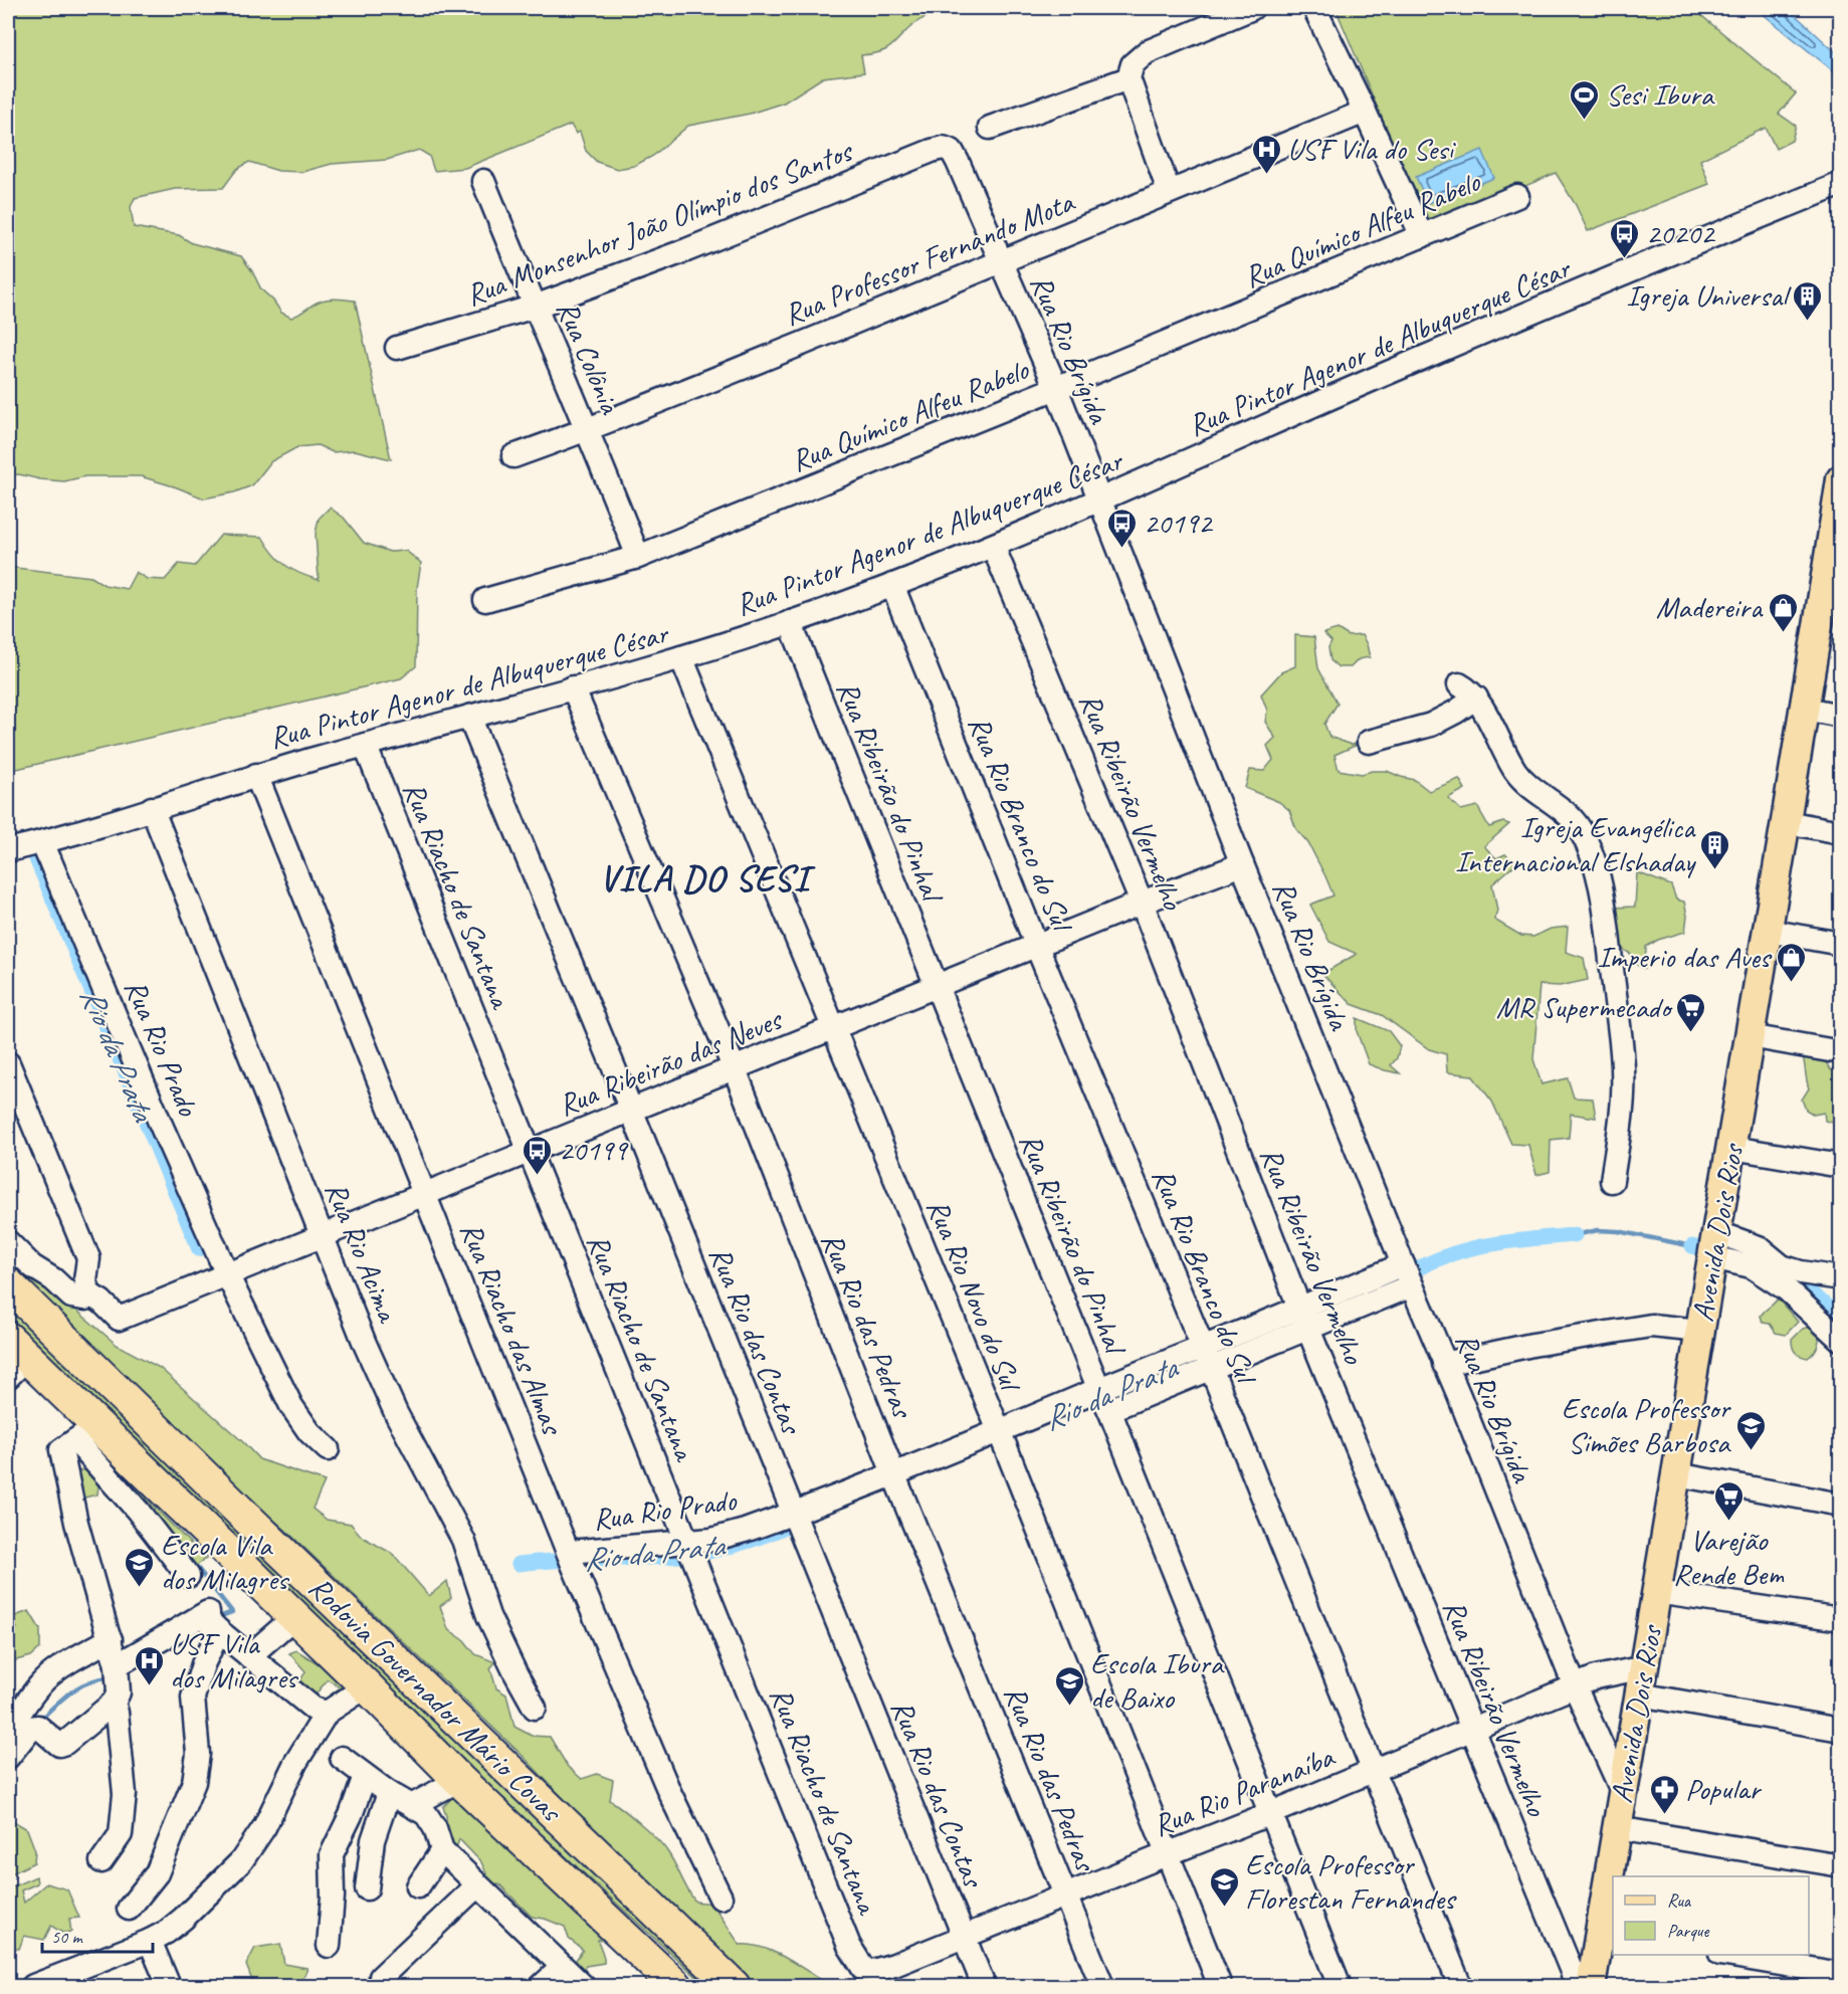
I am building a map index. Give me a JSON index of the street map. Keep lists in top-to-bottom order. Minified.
{"streets":{"highway":["Rodovia Governador Mário Covas"],"main road":["Avenida Dois Rios"],"street":["Rua Monsenhor João Olímpio dos Santos","Rua Químico Alfeu Rabelo","Rua Professor Fernando Mota","Rua Pintor Agenor de Albuquerque César","Rua Rio Brígida","Rua Colônia","Rua Ribeirão do Pinhal","Rua Ribeirão Vermelho","Rua Rio Branco do Sul","Rua Riacho de Santana","Rua Rio Prado","Rua Ribeirão das Neves","Rua Rio Acima","Rua Rio Novo do Sul","Rua Rio das Pedras","Rua Riacho das Almas","Rua Rio das Contas","Rua Rio Paranaíba"]},"crossings":[["Rua Monsenhor João Olímpio dos Santos","Rua Rio Brígida"],["Rua Monsenhor João Olímpio dos Santos","Rua Colônia"],["Rua Químico Alfeu Rabelo","Rua Rio Brígida"],["Rua Químico Alfeu Rabelo","Rua Colônia"],["Rua Professor Fernando Mota","Rua Rio Brígida"],["Rua Professor Fernando Mota","Rua Colônia"],["Rua Pintor Agenor de Albuquerque César","Rua Rio Brígida"],["Rua Pintor Agenor de Albuquerque César","Rua Ribeirão do Pinhal"],["Rua Pintor Agenor de Albuquerque César","Rua Ribeirão Vermelho"],["Rua Pintor Agenor de Albuquerque César","Rua Rio Branco do Sul"],["Rua Pintor Agenor de Albuquerque César","Rua Riacho de Santana"],["Rua Pintor Agenor de Albuquerque César","Rua Rio Prado"],["Rua Pintor Agenor de Albuquerque César","Rua Rio Acima"],["Rua Pintor Agenor de Albuquerque César","Rua Rio Novo do Sul"],["Rua Pintor Agenor de Albuquerque César","Rua Rio das Pedras"],["Rua Pintor Agenor de Albuquerque César","Rua Riacho das Almas"],["Rua Pintor Agenor de Albuquerque César","Rua Rio das Contas"],["Rua Rio Brígida","Rua Rio Prado"],["Rua Rio Brígida","Rua Ribeirão das Neves"],["Rua Rio Brígida","Avenida Dois Rios"],["Rua Rio Brígida","Rua Rio Paranaíba"],["Rua Ribeirão do Pinhal","Rua Rio Prado"],["Rua Ribeirão do Pinhal","Rua Ribeirão das Neves"],["Rua Ribeirão do Pinhal","Rua Rio Paranaíba"],["Rua Ribeirão Vermelho","Rua Rio Prado"],["Rua Ribeirão Vermelho","Rua Ribeirão das Neves"],["Rua Ribeirão Vermelho","Rua Rio Paranaíba"],["Rua Rio Branco do Sul","Rua Rio Prado"],["Rua Rio Branco do Sul","Rua Ribeirão das Neves"],["Rua Rio Branco do Sul","Rua Rio Paranaíba"],["Rua Riacho de Santana","Rua Rio Prado"],["Rua Riacho de Santana","Rua Ribeirão das Neves"],["Rua Riacho de Santana","Rua Rio Paranaíba"],["Rua Rio Prado","Rua Ribeirão das Neves"],["Rua Rio Prado","Rua Rio Novo do Sul"],["Rua Rio Prado","Rua Rio das Pedras"],["Rua Rio Prado","Rua Riacho das Almas"],["Rua Rio Prado","Rua Rio das Contas"],["Rua Ribeirão das Neves","Rua Rio Acima"],["Rua Ribeirão das Neves","Rua Rio Novo do Sul"],["Rua Ribeirão das Neves","Rua Rio das Pedras"],["Rua Ribeirão das Neves","Rua Riacho das Almas"],["Rua Ribeirão das Neves","Rua Rio das Contas"],["Avenida Dois Rios","Rua Rio Paranaíba"],["Rua Rio Novo do Sul","Rua Rio Paranaíba"],["Rua Rio das Pedras","Rua Rio Paranaíba"],["Rua Rio das Contas","Rua Rio Paranaíba"]],"districts":["VILA DO SESI"],"water":["Rio da Prata"],"places":{"sports":["Sesi Ibura"],"hospital":["USF Vila do Sesi","USF Vila dos Milagres"],"bus stop":["20202","20192","20199"],"building":["Igreja Universal","Igreja Evangélica Internacional Elshaday"],"shop":["Madereira","Imperio das Aves"],"supermarket":["MR Supermecado","Varejão Rende Bem"],"school or university":["Escola Professor Simões Barbosa","Escola Vila dos Milagres","Escola Ibura de Baixo","Escola Professor Florestan Fernandes"],"pharmacy":["Popular"]},"legend":["Rua","Parque"],"scale_bar":"50 m"}
